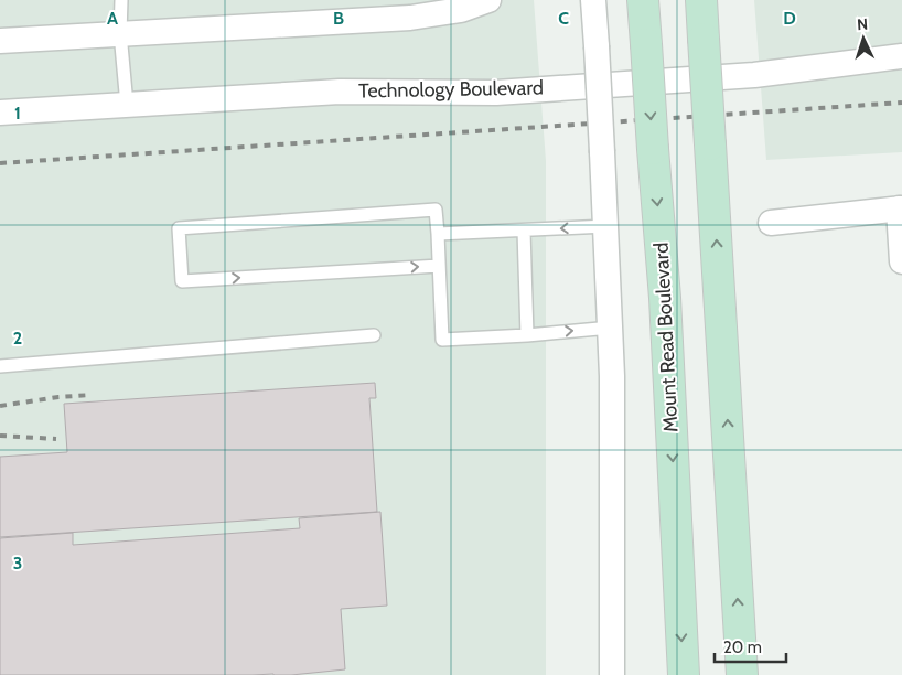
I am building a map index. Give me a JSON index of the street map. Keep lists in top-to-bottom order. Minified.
{"streets":{"main road":["Mount Read Boulevard"],"street":["Technology Boulevard"]},"scale_bar":"20 m","north":"top","grid":{"columns":["A","B","C","D"],"rows":["1","2","3"]}}
